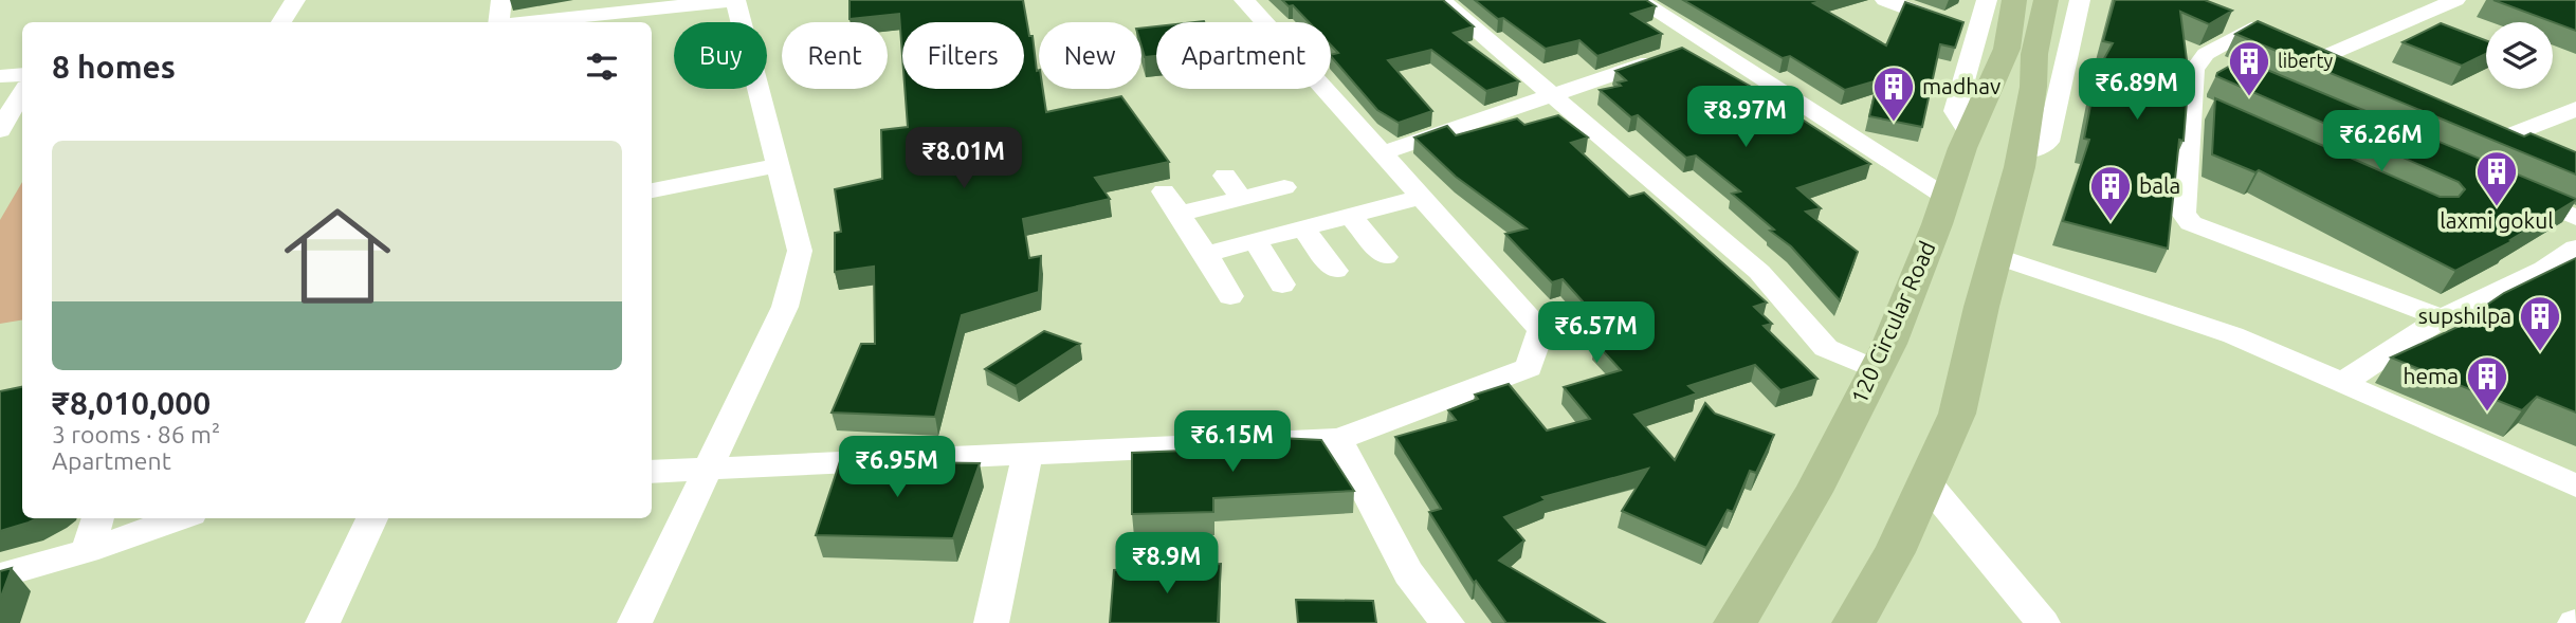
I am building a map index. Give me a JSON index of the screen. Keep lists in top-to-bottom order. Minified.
{"streets":{"main road":["120 Circular Road"]},"places":{"building":["liberty","madhav","laxmi gokul","bala","supshilpa","hema"]},"page":{"chip":["Buy","Rent","Filters","New","Apartment"],"heading":"8 homes","price":["₹6.89M","₹8.97M","₹6.26M","₹8.01M","₹6.57M","₹6.15M","₹6.95M","₹8.9M"],"list":[{"name":"₹8,010,000","note":"3 rooms · 86 m² · Apartment"}]}}
